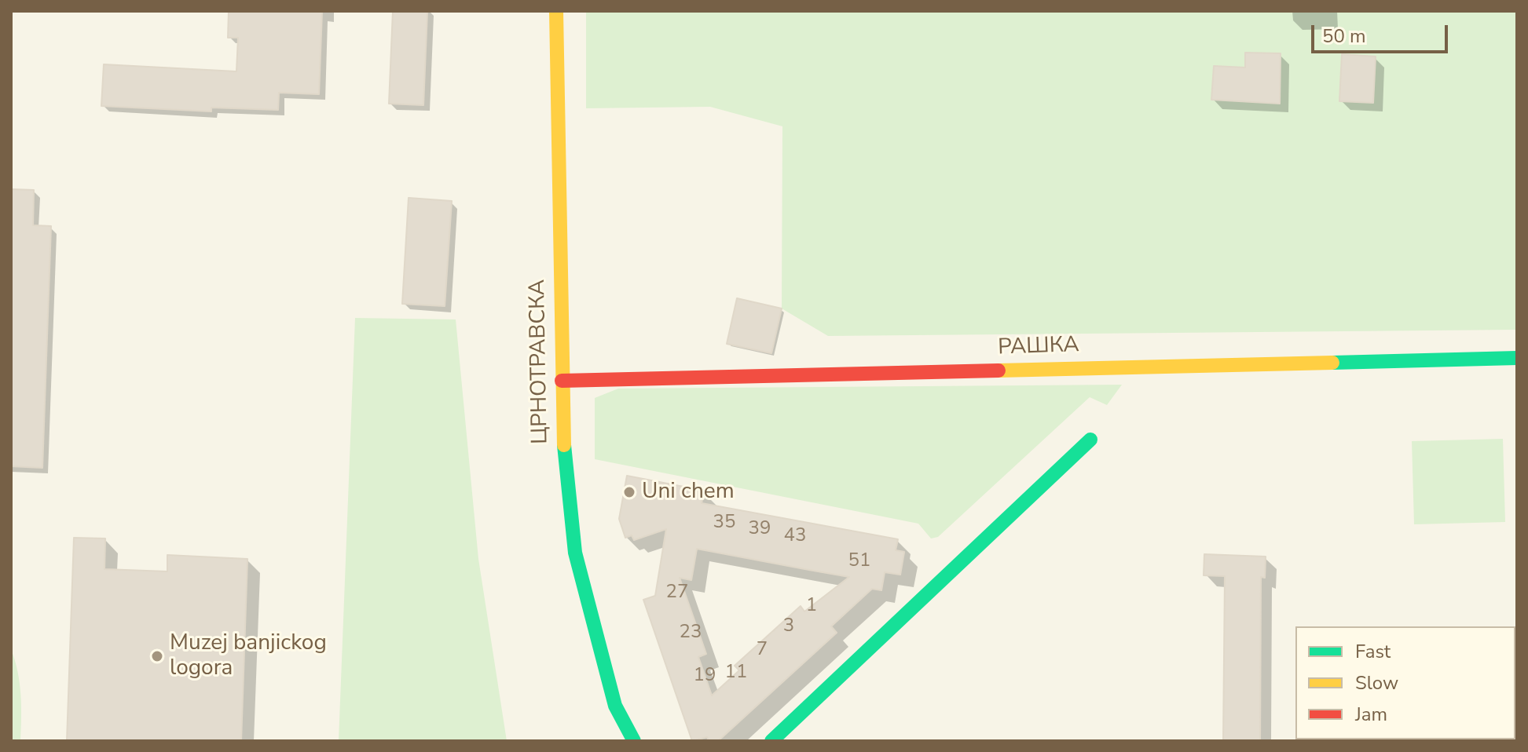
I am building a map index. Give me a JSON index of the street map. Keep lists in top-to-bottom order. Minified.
{"streets":{"street":["РАШКА","ЦРНОТРАВСКА"]},"crossings":[["РАШКА","ЦРНОТРАВСКА"]],"places":["Uni chem","Muzej banjickog logora"],"house_numbers":["35","39","43","51","27","1","3","23","7","11","19"],"legend":["Fast","Slow","Jam"],"scale_bar":"50 m"}
